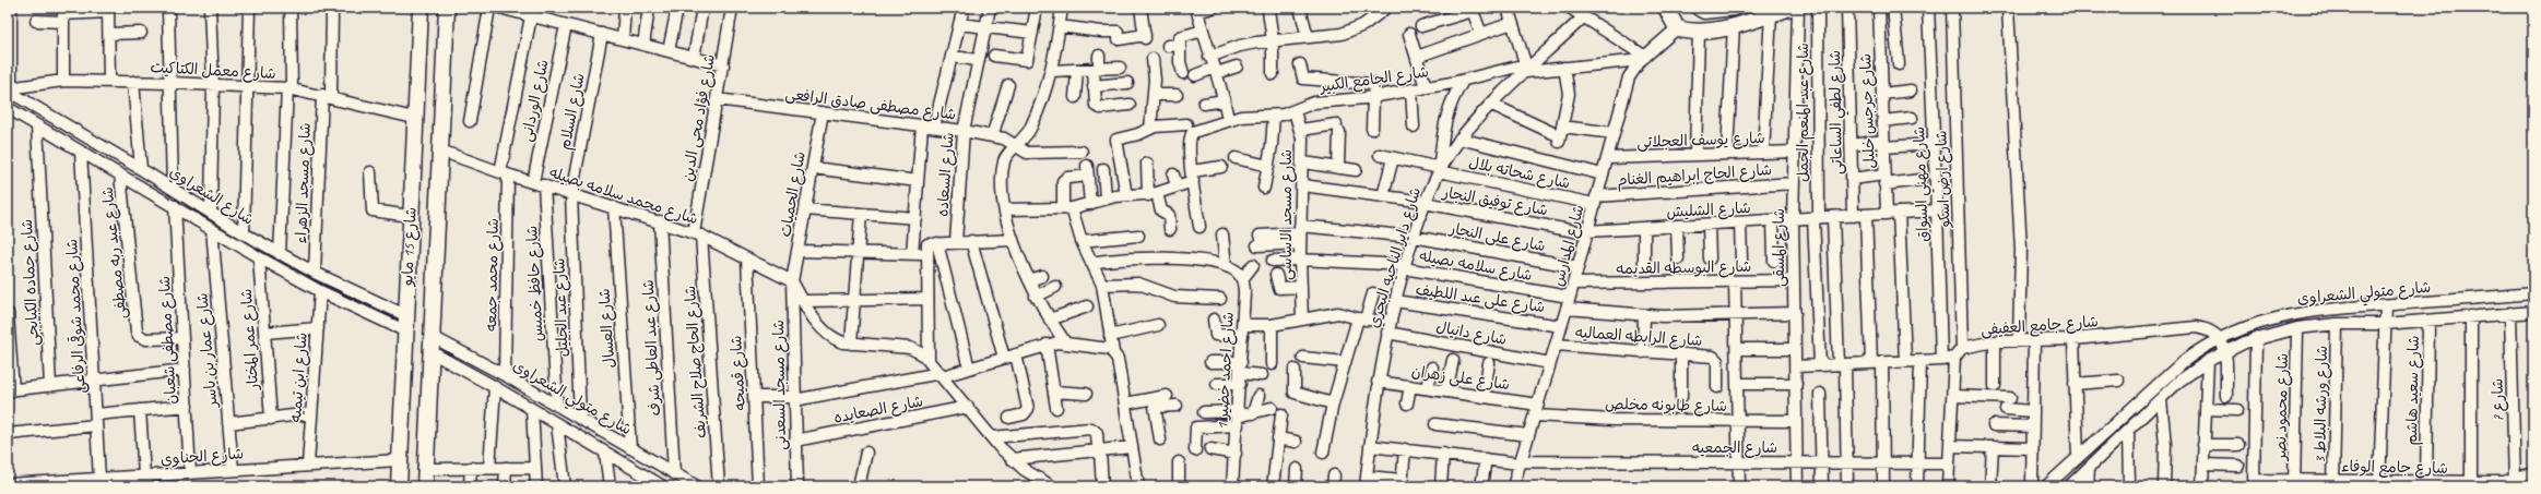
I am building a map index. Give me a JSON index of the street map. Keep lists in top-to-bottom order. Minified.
{"streets":{"main road":["شارع 15 مايو"],"street":["شارع معمل الكتاكيت","شارع الجامع الكبير","شارع الوردانى","شارع مصطفى صادق الرافعى","شارع السلام","شارع جرجس خليل","شارع عبد المنعم الجمل","شارع لطفي الساعاتى","شارع فؤاد محى الدين","شارع يوسف العجلاتى","شارع شحاته بلال","شارع السعاده","شارع الحاج ابراهيم الغنام","شارع ارض اسكو","شارع مسجد الزهراء","شارع مهني السواق","شارع الحميات","شارع الشعراوي","شارع محمد سلامه بصيله","شارع توفيق النجار","شارع الشليش","شارع مسجد الاساسى","شارع على النجار","شارع المدارس","شارع المسقى","شارع عبد ربه مصطفى","شارع داير الناحيه البحري","شارع سلامه بصيله","شارع البوسطه القديمه","شارع محمد جمعه","شارع حماده الكبابجى","شارع حافظ خميس","شارع متولي الشعراوى","شارع على عبد اللطيف","شارع عبد الجليل","شارع محمد شوقى الرفاعى","شارع جامع العفيفى","شارع العسال","شارع دانيال","شارع الرابطه العماليه","شارع عمر المختار","شارع مصطفى شعبان","شارع عبد العاطى شرف","شارع عمار بن ياسر","شارع الحاج صلاح الشريف","شارع احمد خضير 1","شارع قميحه","شارع ابن تيميه","شارع على زهران","شارع مسجد السعدنى","شارع سعيد هاشم","شارع 7","شارع طابونه مخلص","شارع ورشه البلاط 3","شارع محمود نصر","شارع الصعايده","شارع الجمعيه","شارع الحناوي","شارع جامع الوفاء"]},"crossings":[["شارع معمل الكتاكيت","شارع مسجد الزهراء"],["شارع معمل الكتاكيت","شارع الشعراوي"],["شارع معمل الكتاكيت","شارع 15 مايو"],["شارع الجامع الكبير","شارع مسجد الاساسى"],["شارع الجامع الكبير","شارع المدارس"],["شارع الجامع الكبير","شارع داير الناحيه البحري"],["شارع الوردانى","شارع محمد سلامه بصيله"],["شارع الوردانى","شارع حافظ خميس"],["شارع مصطفى صادق الرافعى","شارع فؤاد محى الدين"],["شارع مصطفى صادق الرافعى","شارع السعاده"],["شارع مصطفى صادق الرافعى","شارع الحميات"],["شارع السلام","شارع محمد سلامه بصيله"],["شارع السلام","شارع عبد الجليل"],["شارع جرجس خليل","شارع الشليش"],["شارع عبد المنعم الجمل","شارع الشليش"],["شارع لطفي الساعاتى","شارع الشليش"],["شارع فؤاد محى الدين","شارع محمد سلامه بصيله"],["شارع فؤاد محى الدين","شارع الحاج صلاح الشريف"],["شارع يوسف العجلاتى","شارع المدارس"],["شارع يوسف العجلاتى","شارع المسقى"],["شارع شحاته بلال","شارع الحاج ابراهيم الغنام"],["شارع شحاته بلال","شارع المدارس"],["شارع شحاته بلال","شارع داير الناحيه البحري"],["شارع الحاج ابراهيم الغنام","شارع المدارس"],["شارع الحاج ابراهيم الغنام","شارع المسقى"],["شارع ارض اسكو","شارع جامع العفيفى"],["شارع مسجد الزهراء","شارع الشعراوي"],["شارع مهني السواق","شارع الشليش"],["شارع الحميات","شارع محمد سلامه بصيله"],["شارع الحميات","شارع مسجد السعدنى"],["شارع الشعراوي","شارع 15 مايو"],["شارع الشعراوي","شارع عبد ربه مصطفى"],["شارع الشعراوي","شارع حماده الكبابجى"],["شارع الشعراوي","شارع محمد شوقى الرفاعى"],["شارع الشعراوي","شارع عمر المختار"],["شارع الشعراوي","شارع مصطفى شعبان"],["شارع الشعراوي","شارع عمار بن ياسر"],["شارع الشعراوي","شارع ابن تيميه"],["شارع محمد سلامه بصيله","شارع 15 مايو"],["شارع محمد سلامه بصيله","شارع محمد جمعه"],["شارع محمد سلامه بصيله","شارع حافظ خميس"],["شارع محمد سلامه بصيله","شارع عبد الجليل"],["شارع محمد سلامه بصيله","شارع العسال"],["شارع محمد سلامه بصيله","شارع عبد العاطى شرف"],["شارع محمد سلامه بصيله","شارع الحاج صلاح الشريف"],["شارع محمد سلامه بصيله","شارع قميحه"],["شارع محمد سلامه بصيله","شارع مسجد السعدنى"],["شارع توفيق النجار","شارع الشليش"],["شارع توفيق النجار","شارع مسجد الاساسى"],["شارع توفيق النجار","شارع المدارس"],["شارع توفيق النجار","شارع داير الناحيه البحري"],["شارع الشليش","شارع المدارس"],["شارع الشليش","شارع المسقى"],["شارع مسجد الاساسى","شارع على النجار"],["شارع مسجد الاساسى","شارع سلامه بصيله"],["شارع مسجد الاساسى","شارع دانيال"],["شارع على النجار","شارع المدارس"],["شارع على النجار","شارع داير الناحيه البحري"],["شارع المدارس","شارع سلامه بصيله"],["شارع المدارس","شارع البوسطه القديمه"],["شارع المدارس","شارع على عبد اللطيف"],["شارع المدارس","شارع دانيال"],["شارع المدارس","شارع الرابطه العماليه"],["شارع المدارس","شارع على زهران"],["شارع المدارس","شارع طابونه مخلص"],["شارع المدارس","شارع الجمعيه"],["شارع 15 مايو","شارع متولي الشعراوى"],["شارع 15 مايو","شارع الحناوي"],["شارع المسقى","شارع البوسطه القديمه"],["شارع المسقى","شارع طابونه مخلص"],["شارع المسقى","شارع الجمعيه"],["شارع عبد ربه مصطفى","شارع مصطفى شعبان"],["شارع داير الناحيه البحري","شارع سلامه بصيله"],["شارع داير الناحيه البحري","شارع على عبد اللطيف"],["شارع داير الناحيه البحري","شارع دانيال"],["شارع داير الناحيه البحري","شارع على زهران"],["شارع داير الناحيه البحري","شارع الجمعيه"],["شارع محمد جمعه","شارع متولي الشعراوى"],["شارع حافظ خميس","شارع متولي الشعراوى"],["شارع متولي الشعراوى","شارع عبد الجليل"],["شارع متولي الشعراوى","شارع جامع العفيفى"],["شارع متولي الشعراوى","شارع العسال"],["شارع متولي الشعراوى","شارع عبد العاطى شرف"],["شارع متولي الشعراوى","شارع سعيد هاشم"],["شارع متولي الشعراوى","شارع 7"],["شارع متولي الشعراوى","شارع ورشه البلاط 3"],["شارع متولي الشعراوى","شارع محمود نصر"],["شارع محمد شوقى الرفاعى","شارع الحناوي"],["شارع دانيال","شارع احمد خضير 1"],["شارع مصطفى شعبان","شارع الحناوي"],["شارع عمار بن ياسر","شارع الحناوي"],["شارع ابن تيميه","شارع الحناوي"],["شارع على زهران","شارع طابونه مخلص"],["شارع مسجد السعدنى","شارع الصعايده"],["شارع سعيد هاشم","شارع جامع الوفاء"],["شارع 7","شارع جامع الوفاء"],["شارع ورشه البلاط 3","شارع جامع الوفاء"],["شارع محمود نصر","شارع جامع الوفاء"]]}
